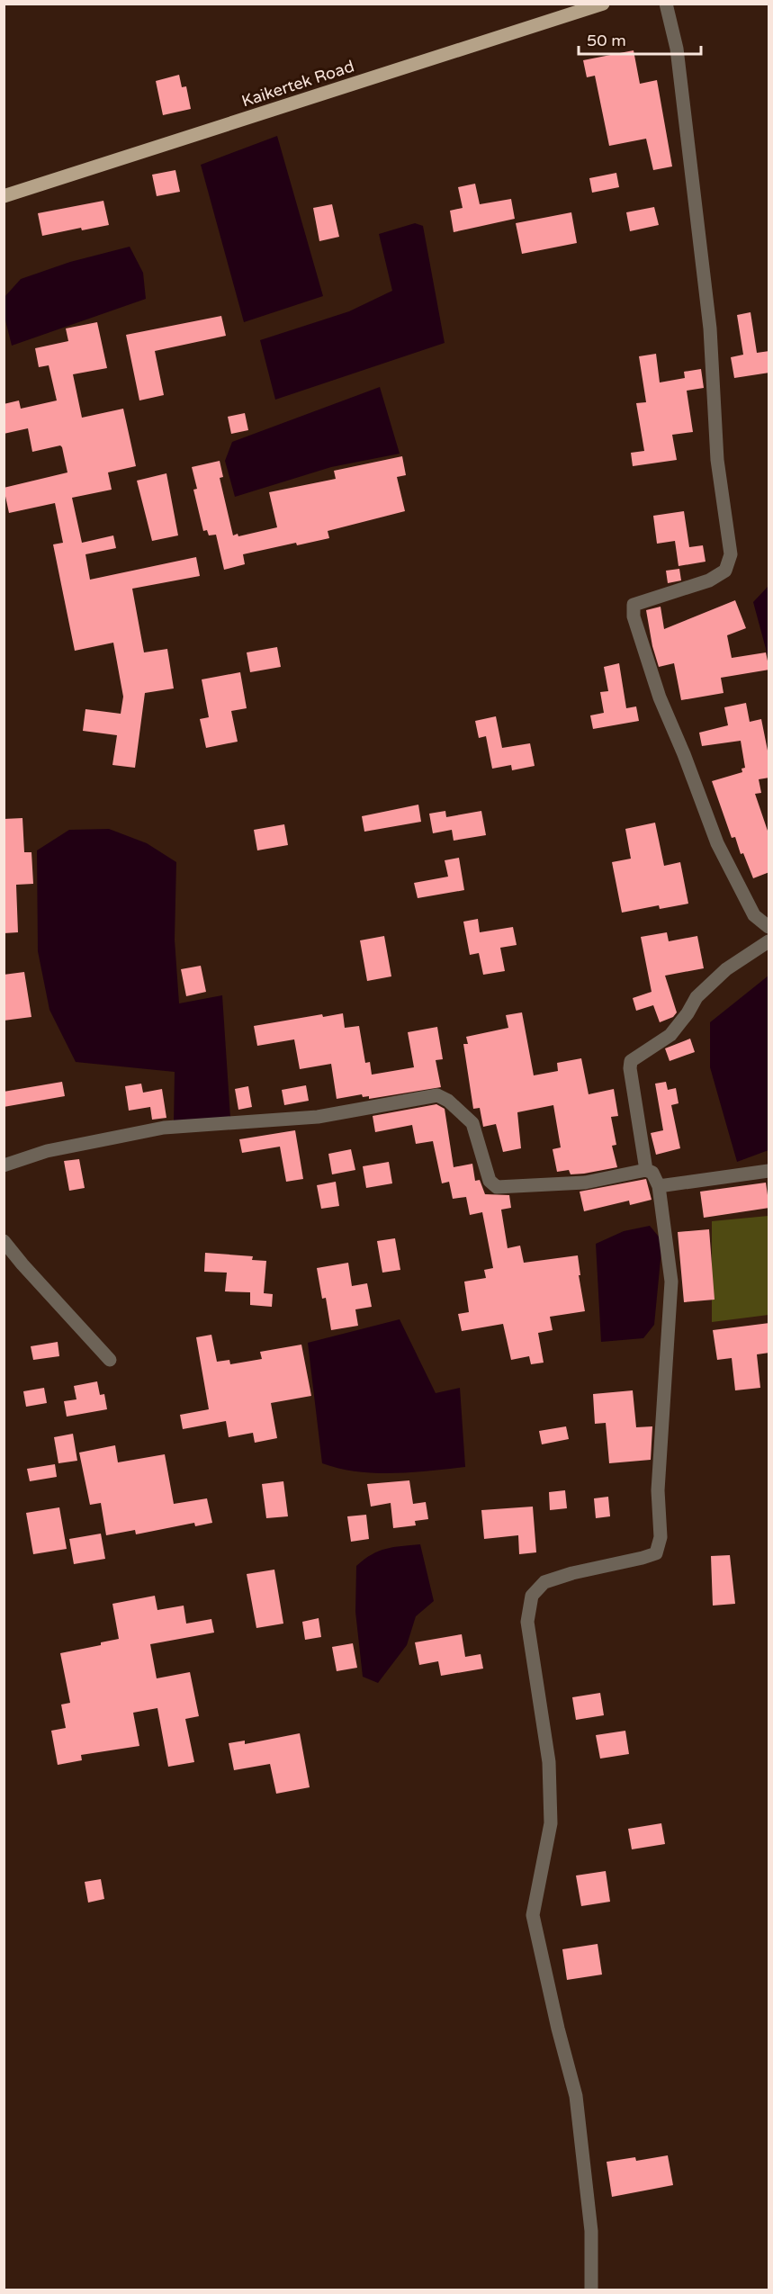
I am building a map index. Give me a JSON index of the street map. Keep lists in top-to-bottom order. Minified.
{"streets":{"main road":["Kaikertek Road"]},"scale_bar":"50 m"}
